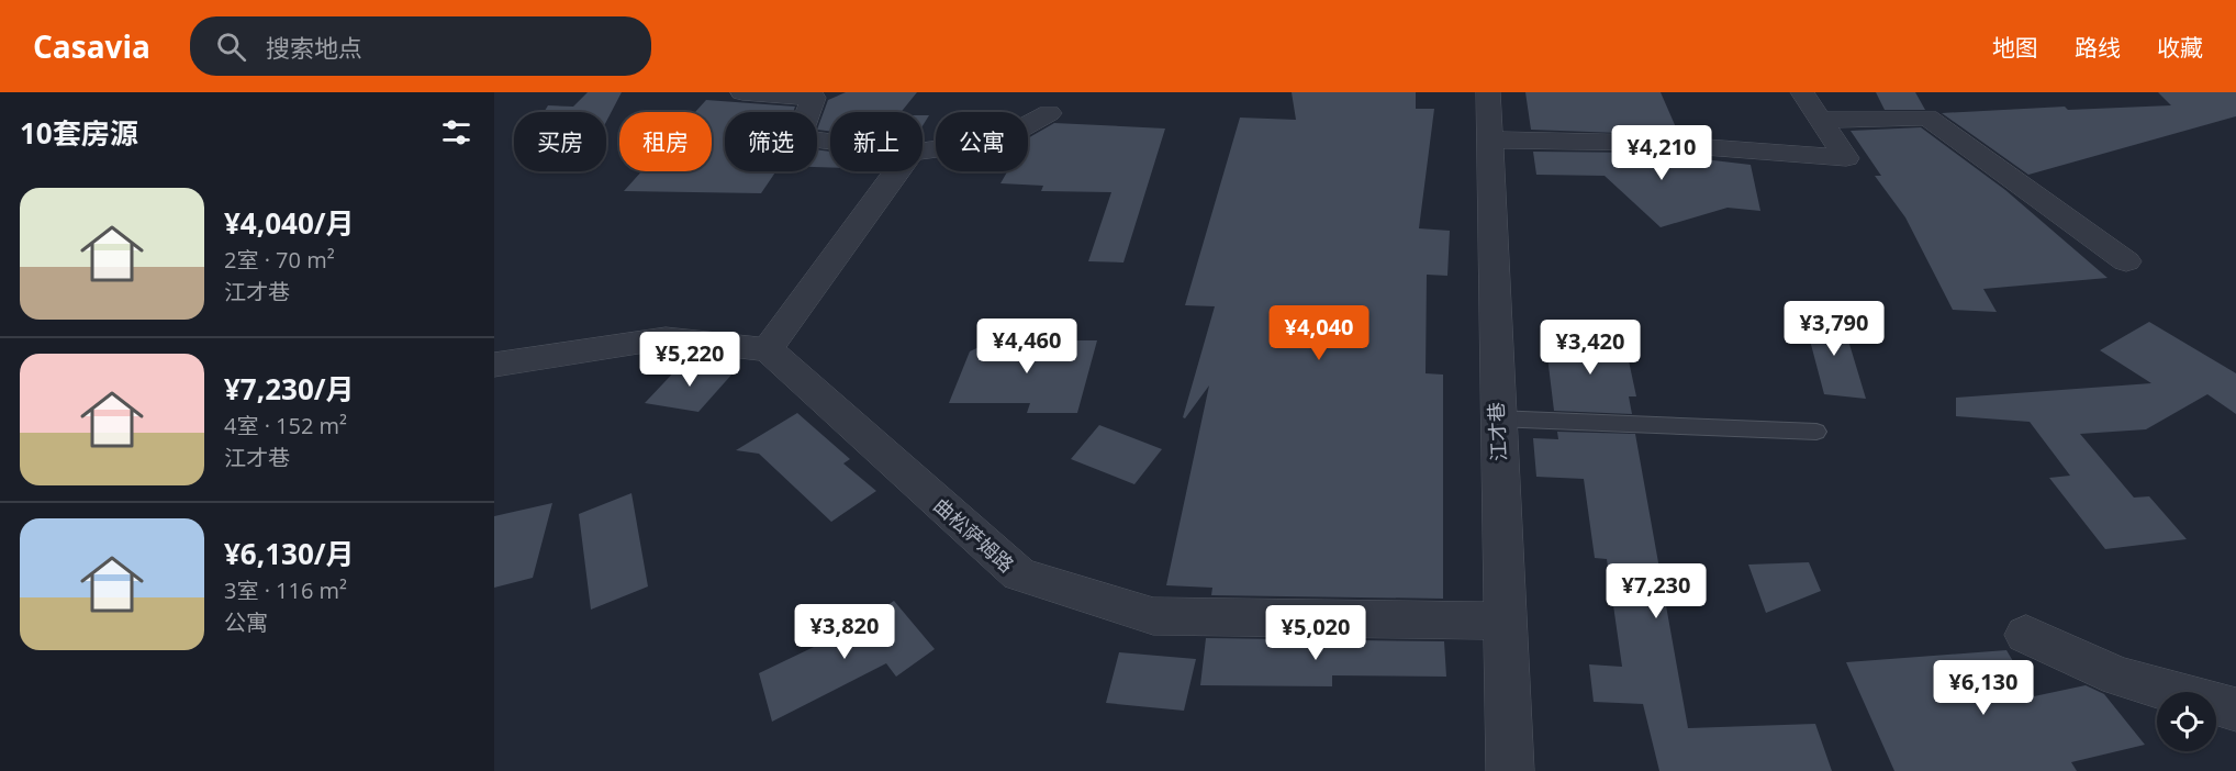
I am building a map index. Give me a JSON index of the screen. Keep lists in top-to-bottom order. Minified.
{"streets":{"street":["江才巷","曲松萨姆路"]},"crossings":[["江才巷","曲松萨姆路"]],"page":{"header":"Casavia","search":"搜索地点","nav":["地图","路线","收藏"],"heading":"10套房源","chip":["买房","租房","筛选","新上","公寓"],"price":["¥4,210","¥3,790","¥4,040","¥4,460","¥3,420","¥5,220","¥7,230","¥3,820","¥5,020","¥6,130"],"list":[{"name":"¥4,040/月","note":"2室 · 70 m² · 江才巷"},{"name":"¥7,230/月","note":"4室 · 152 m² · 江才巷"},{"name":"¥6,130/月","note":"3室 · 116 m² · 公寓"}]}}
